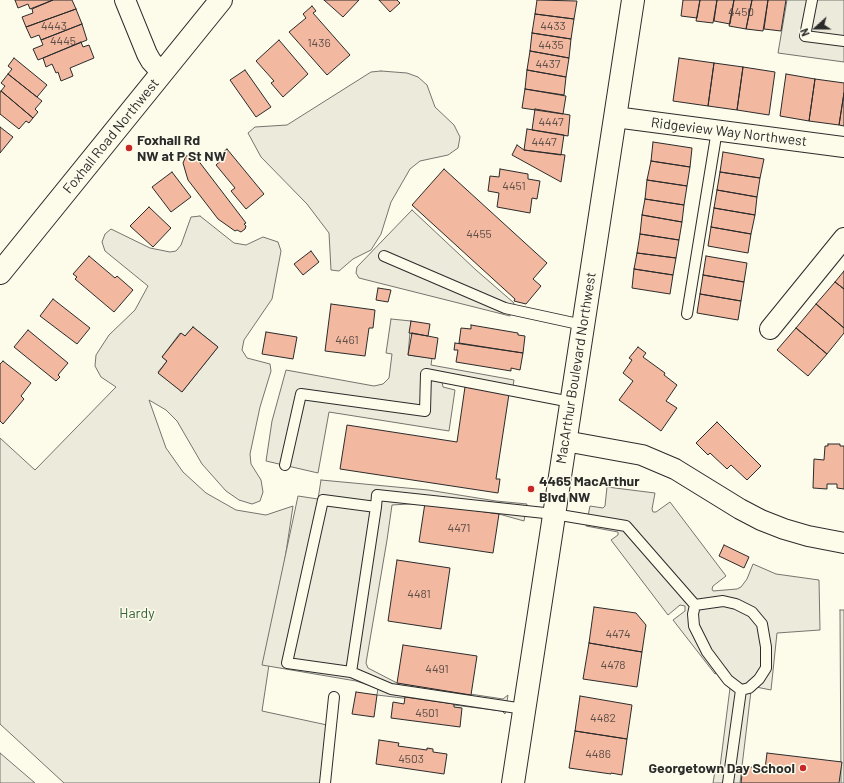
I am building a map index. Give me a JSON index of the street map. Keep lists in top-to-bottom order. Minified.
{"streets":{"main road":["Foxhall Road Northwest","MacArthur Boulevard Northwest"],"street":["Ridgeview Way Northwest"]},"crossings":[["Ridgeview Way Northwest","MacArthur Boulevard Northwest"]],"parks":["Hardy"],"places":["Foxhall Rd NW at P St NW","4465 MacArthur Blvd NW","Georgetown Day School"],"house_numbers":["4450","4443","4433","4445","1436","4435","4437","4447","4447","4451","4455","4461","4471","4481","4474","4478","4491","4501","4482","4486","4503"],"north":"left"}
